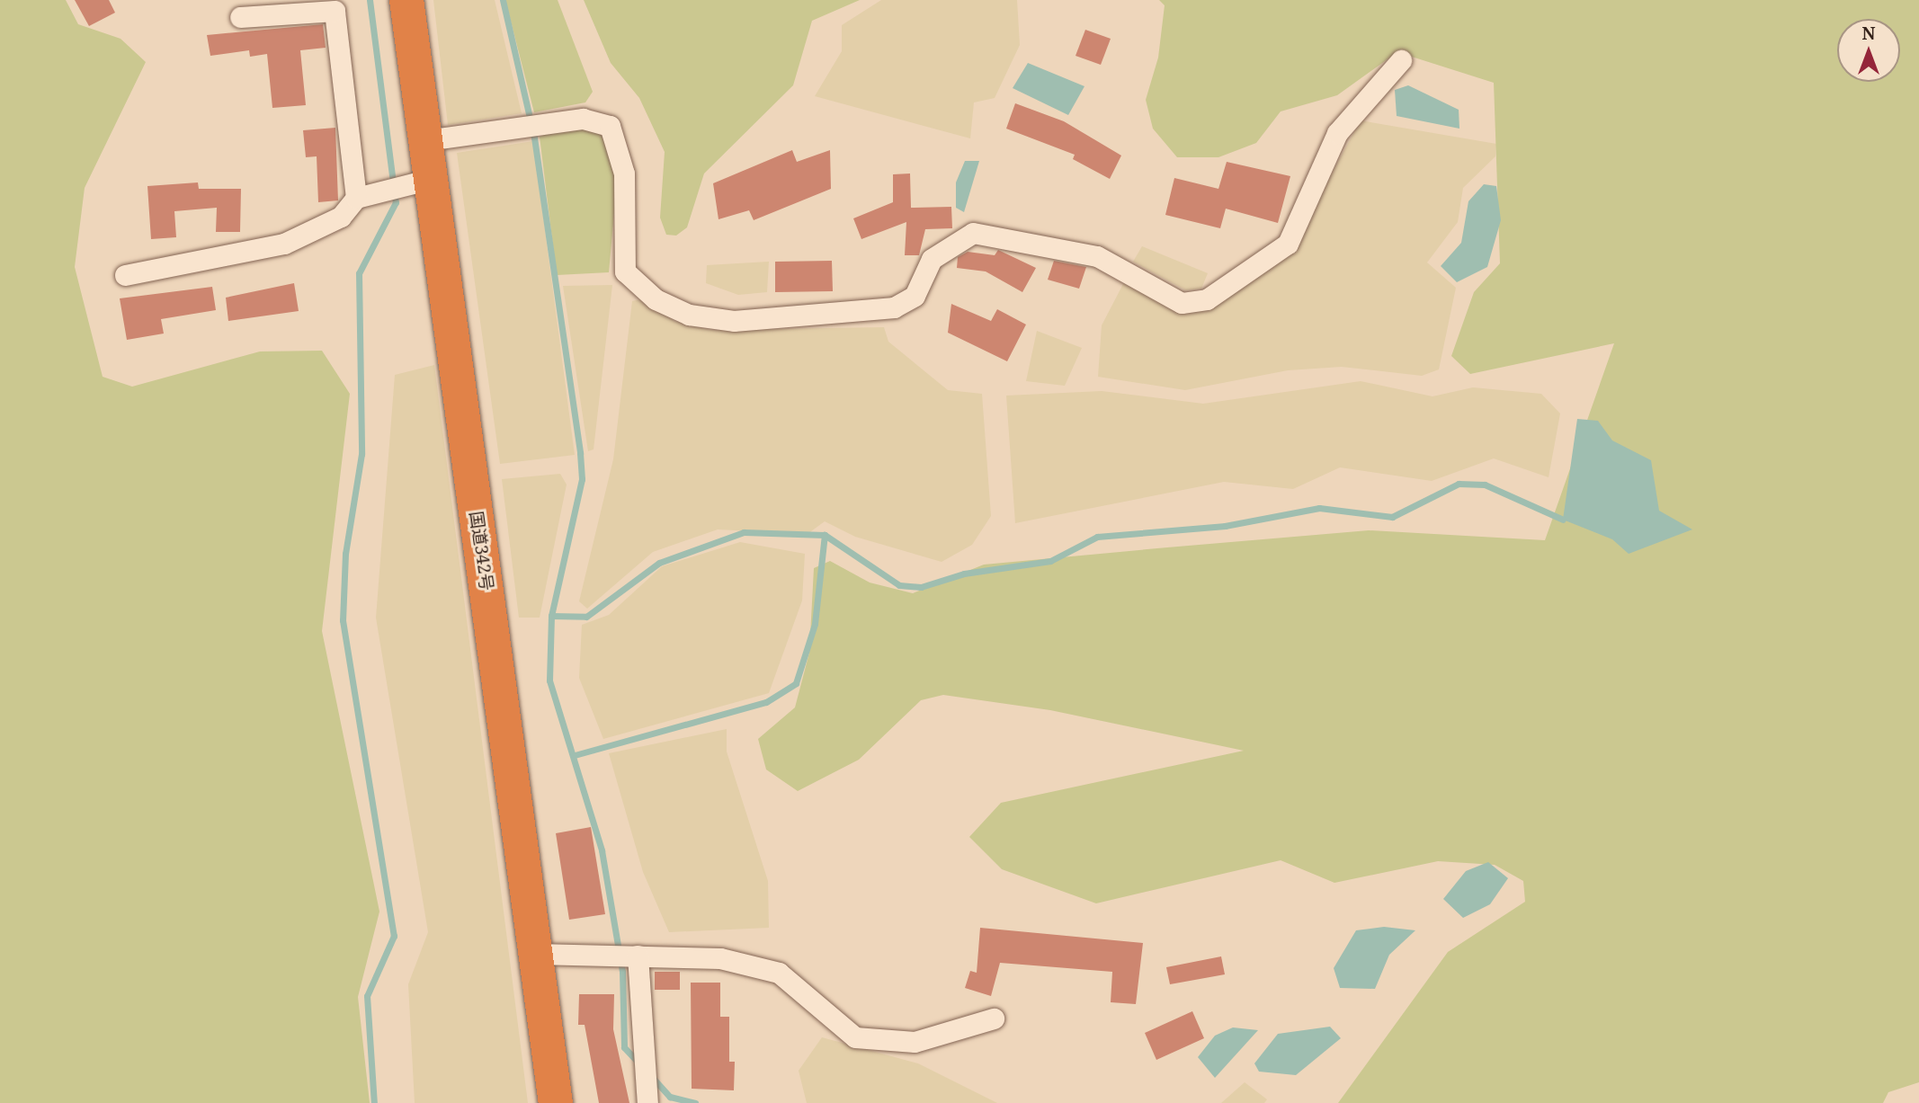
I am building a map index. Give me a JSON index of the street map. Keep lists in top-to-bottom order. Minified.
{"streets":{"highway":["国道342号"]},"north":"top"}
